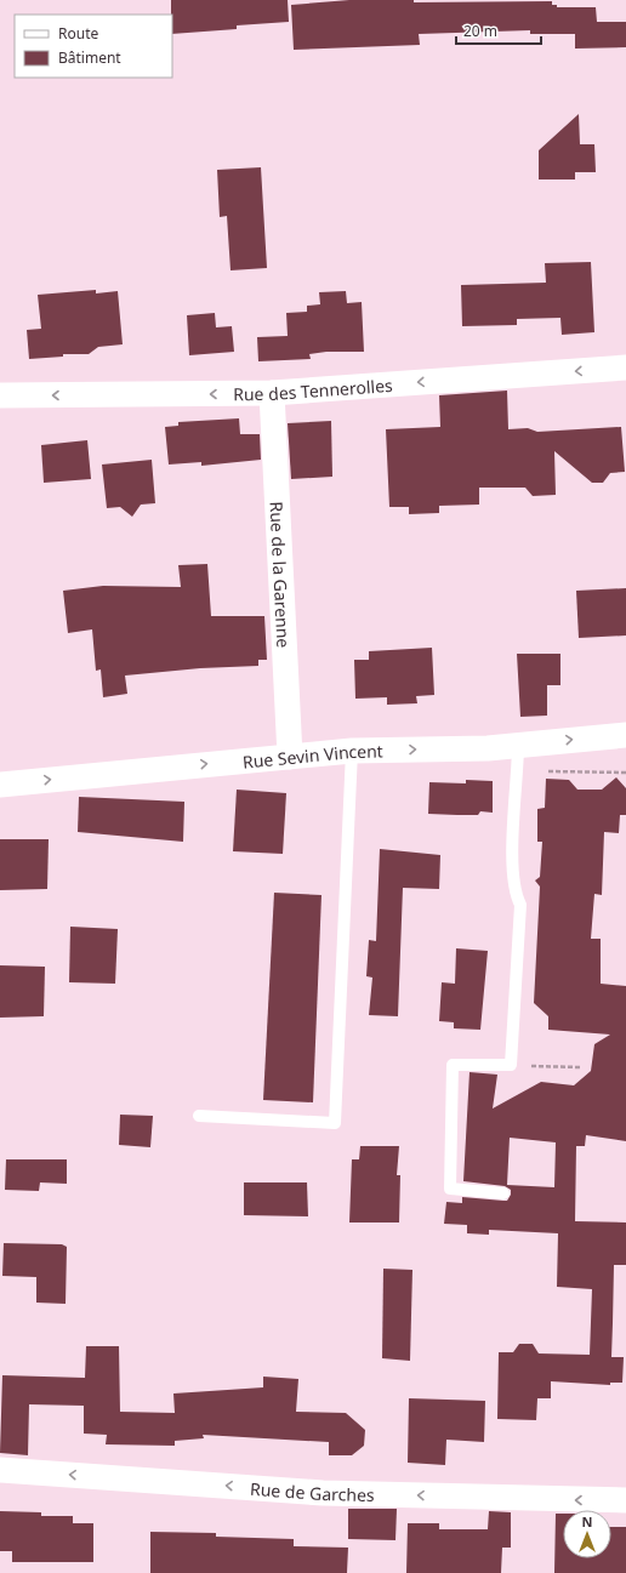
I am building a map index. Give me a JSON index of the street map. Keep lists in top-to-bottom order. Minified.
{"streets":{"street":["Rue des Tennerolles","Rue de la Garenne","Rue Sevin Vincent","Rue de Garches"]},"crossings":[["Rue des Tennerolles","Rue de la Garenne"],["Rue de la Garenne","Rue Sevin Vincent"]],"one_way":["Rue des Tennerolles","Rue Sevin Vincent","Rue de Garches"],"legend":["Route","Bâtiment"],"scale_bar":"20 m","north":"top"}
